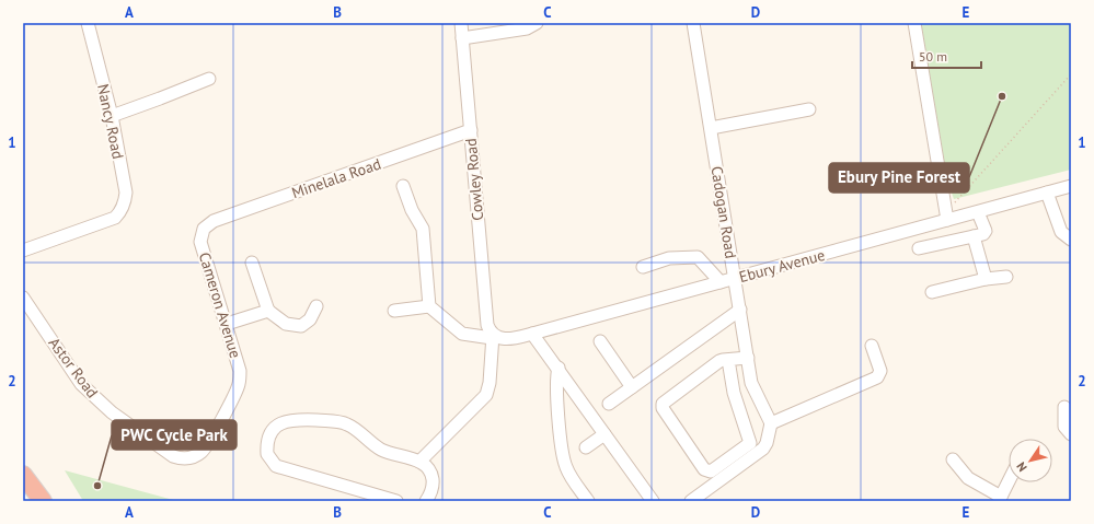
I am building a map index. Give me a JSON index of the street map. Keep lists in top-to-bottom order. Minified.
{"streets":{"street":["Nancy Road","Minelala Road","Cowley Road","Cadogan Road","Ebury Avenue","Cameron Avenue","Astor Road"]},"crossings":[["Minelala Road","Cowley Road"],["Minelala Road","Cameron Avenue"],["Cowley Road","Ebury Avenue"],["Cadogan Road","Ebury Avenue"],["Cameron Avenue","Astor Road"]],"places":["Ebury Pine Forest","PWC Cycle Park"],"scale_bar":"50 m","north":"bottom left","grid":{"columns":["A","B","C","D","E"],"rows":["1","2"]}}
